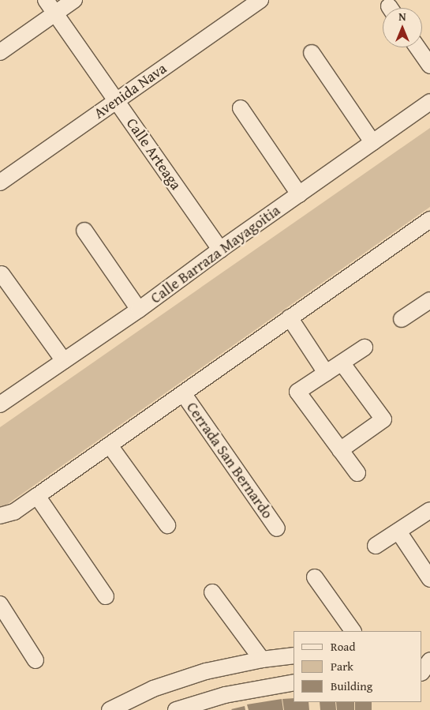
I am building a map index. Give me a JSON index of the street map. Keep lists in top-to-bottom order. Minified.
{"streets":{"street":["Avenida Nava","Calle Arteaga","Calle Barraza Mayagoitia","Cerrada San Bernardo"]},"crossings":[["Avenida Nava","Calle Arteaga"],["Calle Arteaga","Calle Barraza Mayagoitia"]],"legend":["Road","Park","Building"],"north":"top"}
